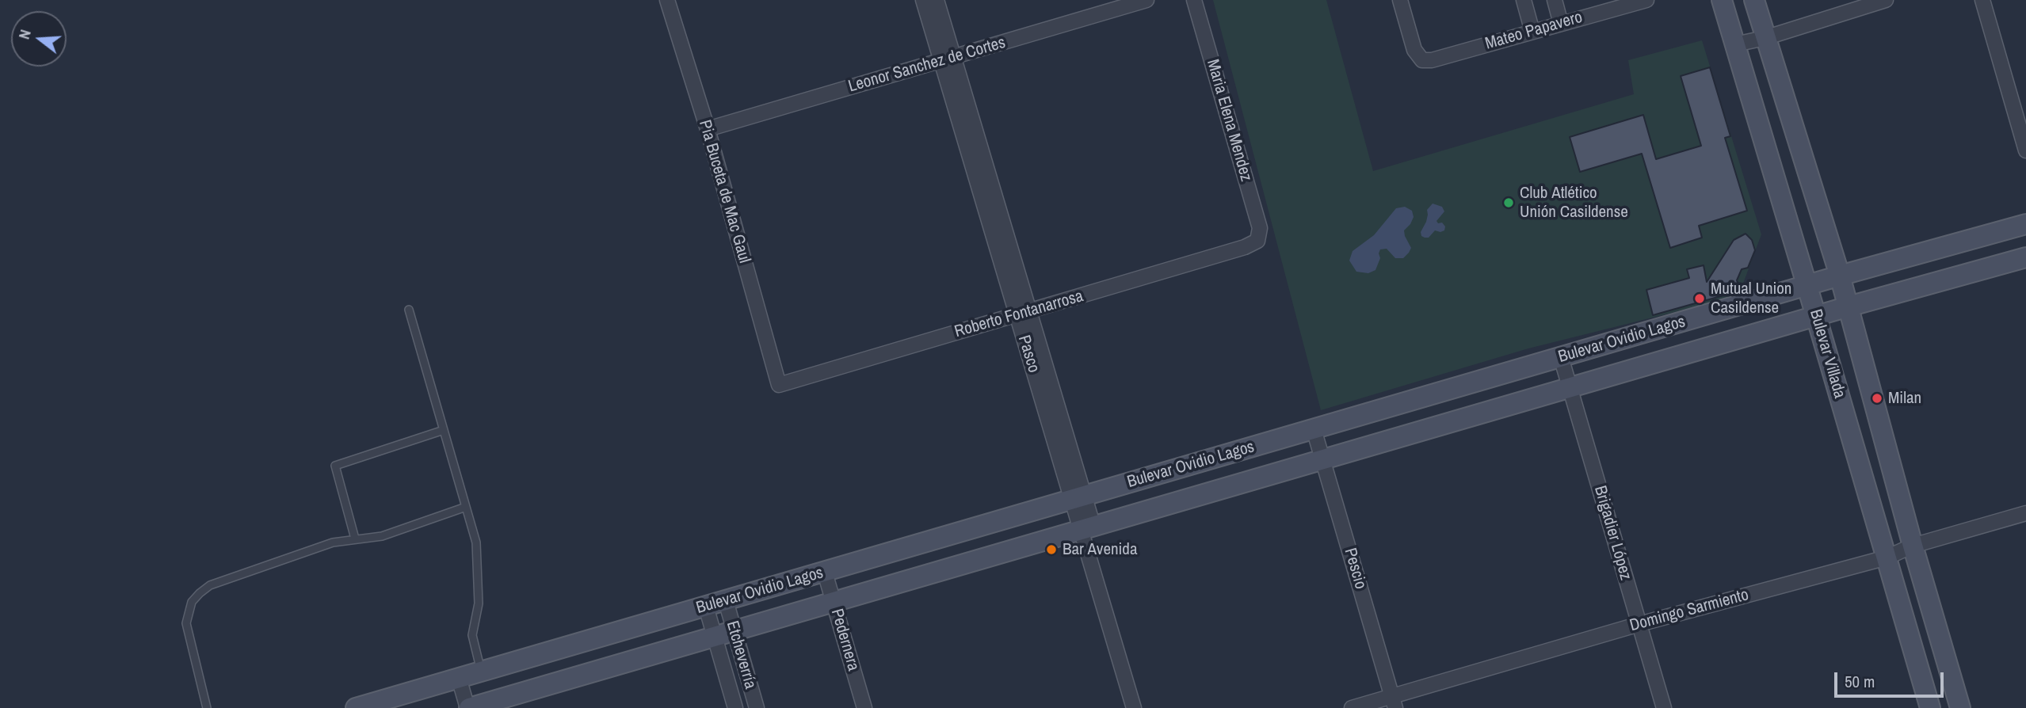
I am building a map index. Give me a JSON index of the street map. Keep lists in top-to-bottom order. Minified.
{"streets":{"main road":["Bulevar Ovidio Lagos","Bulevar Villada"],"street":["Mateo Papavero","Leonor Sanchez de Cortes","Maria Elena Mendez","Pia Buceta de Mac Gaul","Roberto Fontanarrosa","Pasco","Brigadier López","Pescio","Domingo Sarmiento","Pedernera","Etcheverría"]},"crossings":[["Leonor Sanchez de Cortes","Pia Buceta de Mac Gaul"],["Leonor Sanchez de Cortes","Pasco"],["Maria Elena Mendez","Roberto Fontanarrosa"],["Pia Buceta de Mac Gaul","Roberto Fontanarrosa"],["Roberto Fontanarrosa","Pasco"],["Bulevar Ovidio Lagos","Pasco"],["Bulevar Ovidio Lagos","Bulevar Villada"],["Bulevar Ovidio Lagos","Brigadier López"],["Bulevar Ovidio Lagos","Pescio"],["Bulevar Ovidio Lagos","Pedernera"],["Bulevar Ovidio Lagos","Etcheverría"],["Bulevar Villada","Domingo Sarmiento"],["Brigadier López","Domingo Sarmiento"],["Pescio","Domingo Sarmiento"]],"places":["Club Atlético Unión Casildense","Mutual Union Casildense","Milan","Bar Avenida"],"scale_bar":"50 m","north":"left"}
